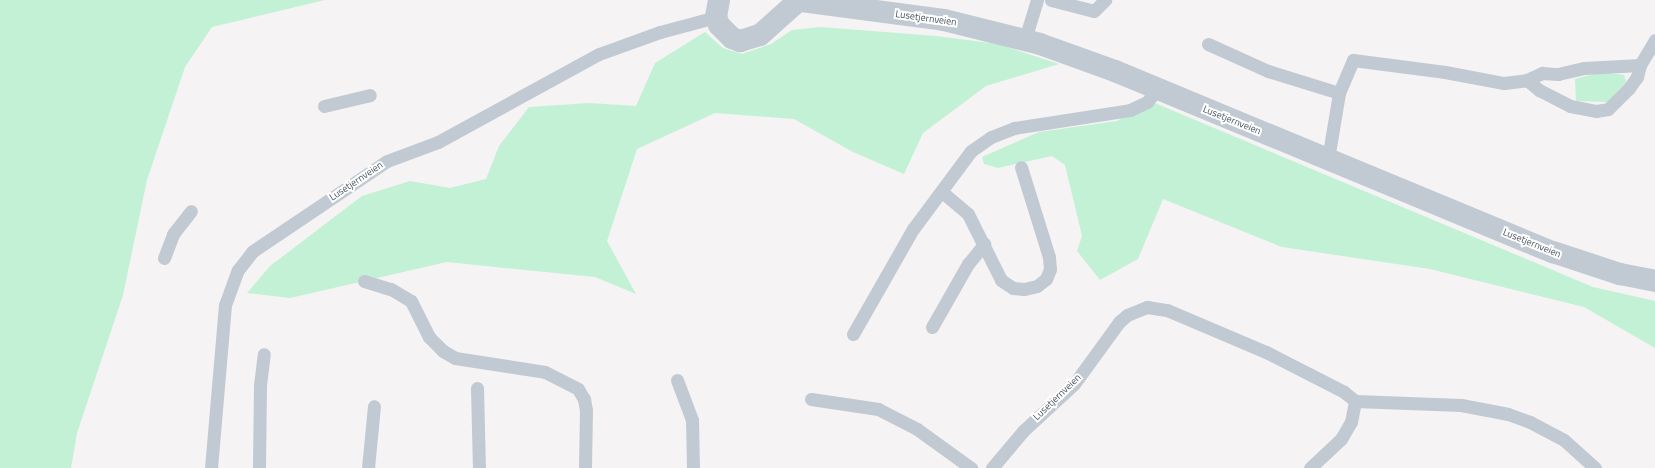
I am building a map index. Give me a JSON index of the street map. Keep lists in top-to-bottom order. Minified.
{"streets":{"street":["Lusetjernveien"]}}
